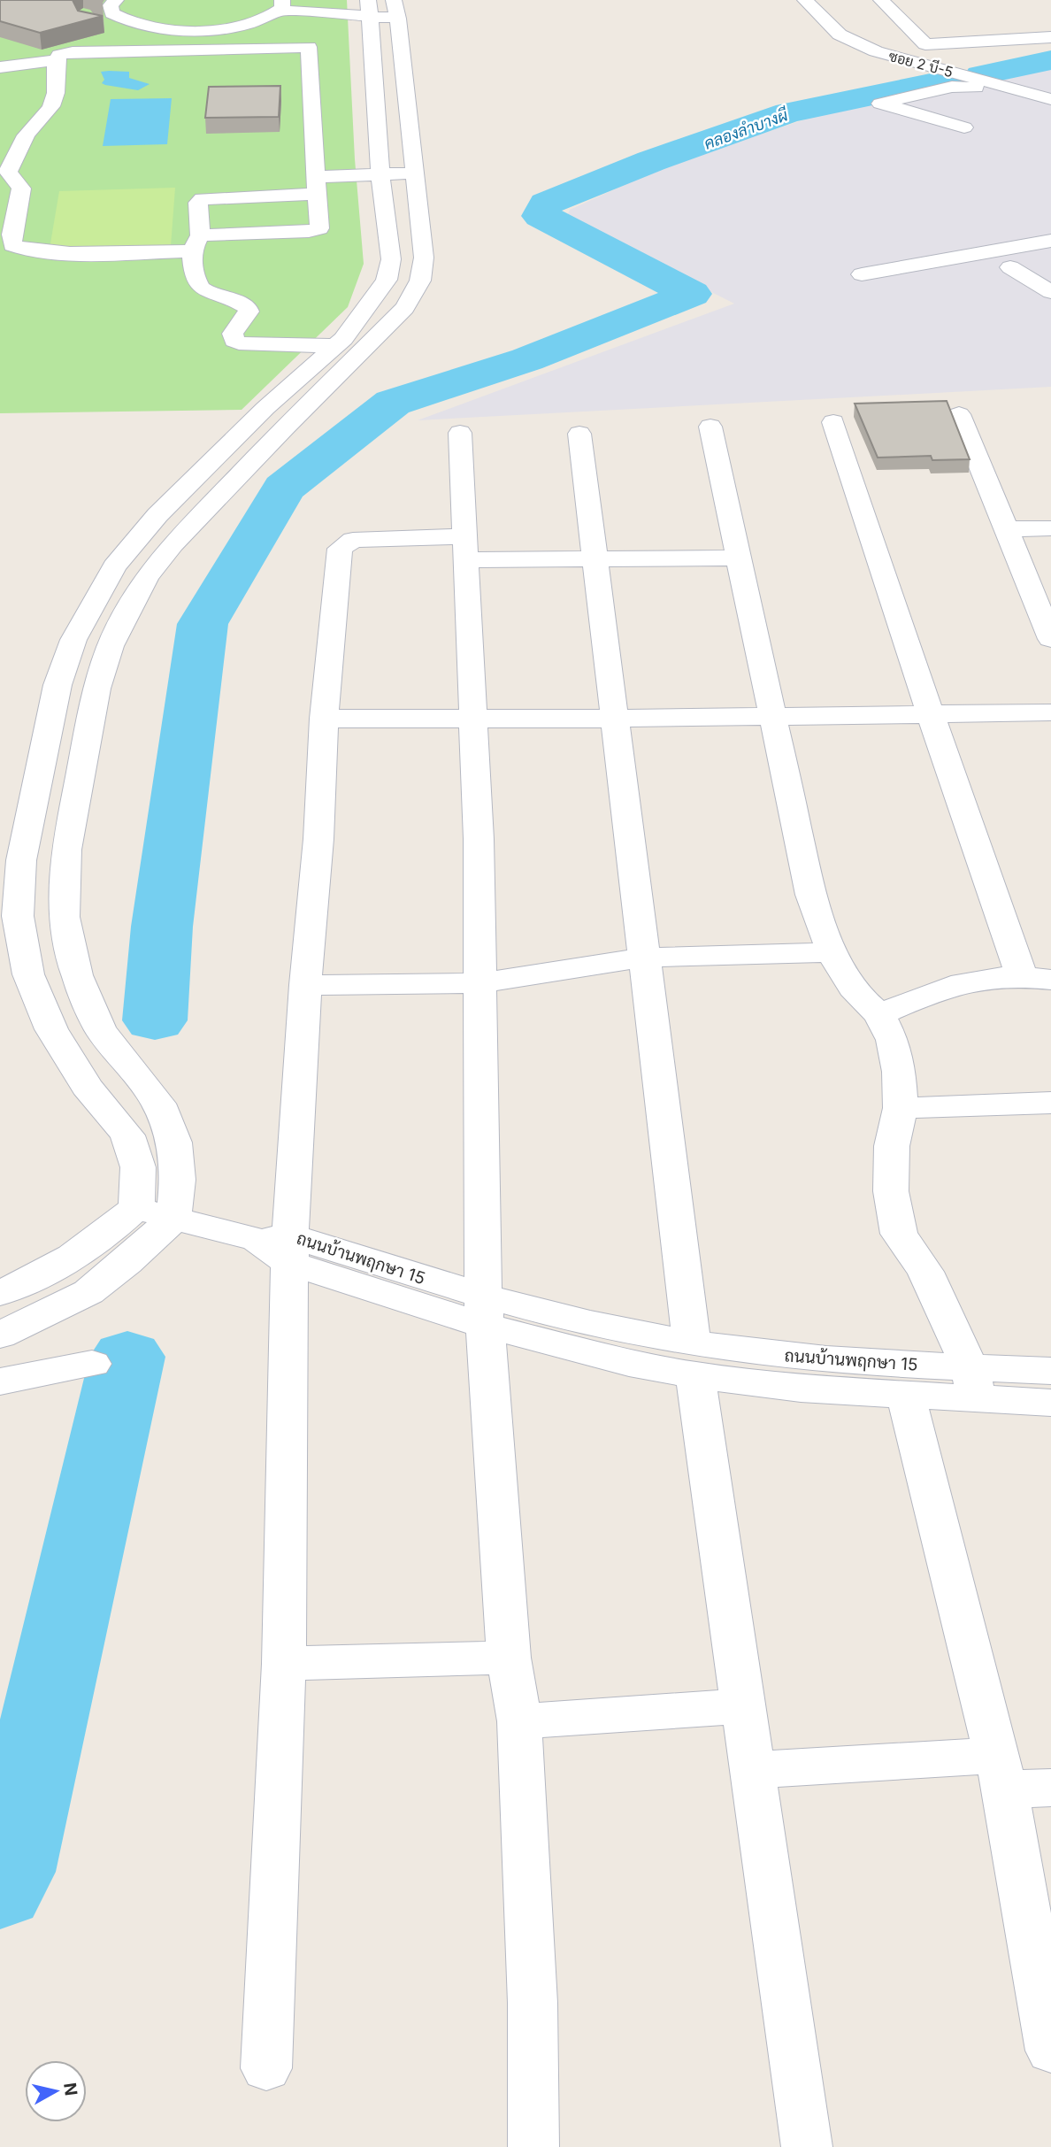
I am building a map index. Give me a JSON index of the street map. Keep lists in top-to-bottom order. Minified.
{"streets":{"street":["ซอย 2 บี-5","ถนนบ้านพฤกษา 15"]},"water":["คลองลำบางผี"],"north":"right"}
